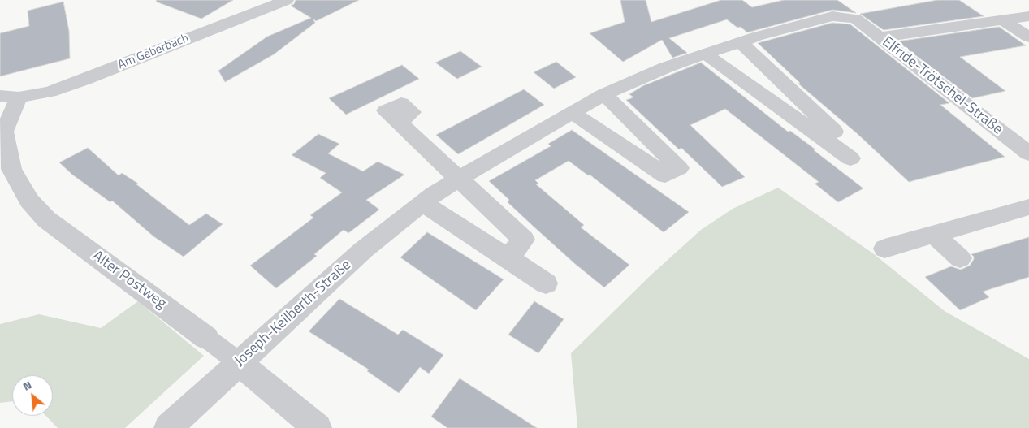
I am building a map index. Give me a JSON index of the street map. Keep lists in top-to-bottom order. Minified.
{"streets":{"street":["Am Geberbach","Elfride-Trötschel-Straße","Alter Postweg","Joseph-Keilberth-Straße"]},"crossings":[["Am Geberbach","Alter Postweg"],["Elfride-Trötschel-Straße","Joseph-Keilberth-Straße"],["Alter Postweg","Joseph-Keilberth-Straße"]],"north":"top left"}
